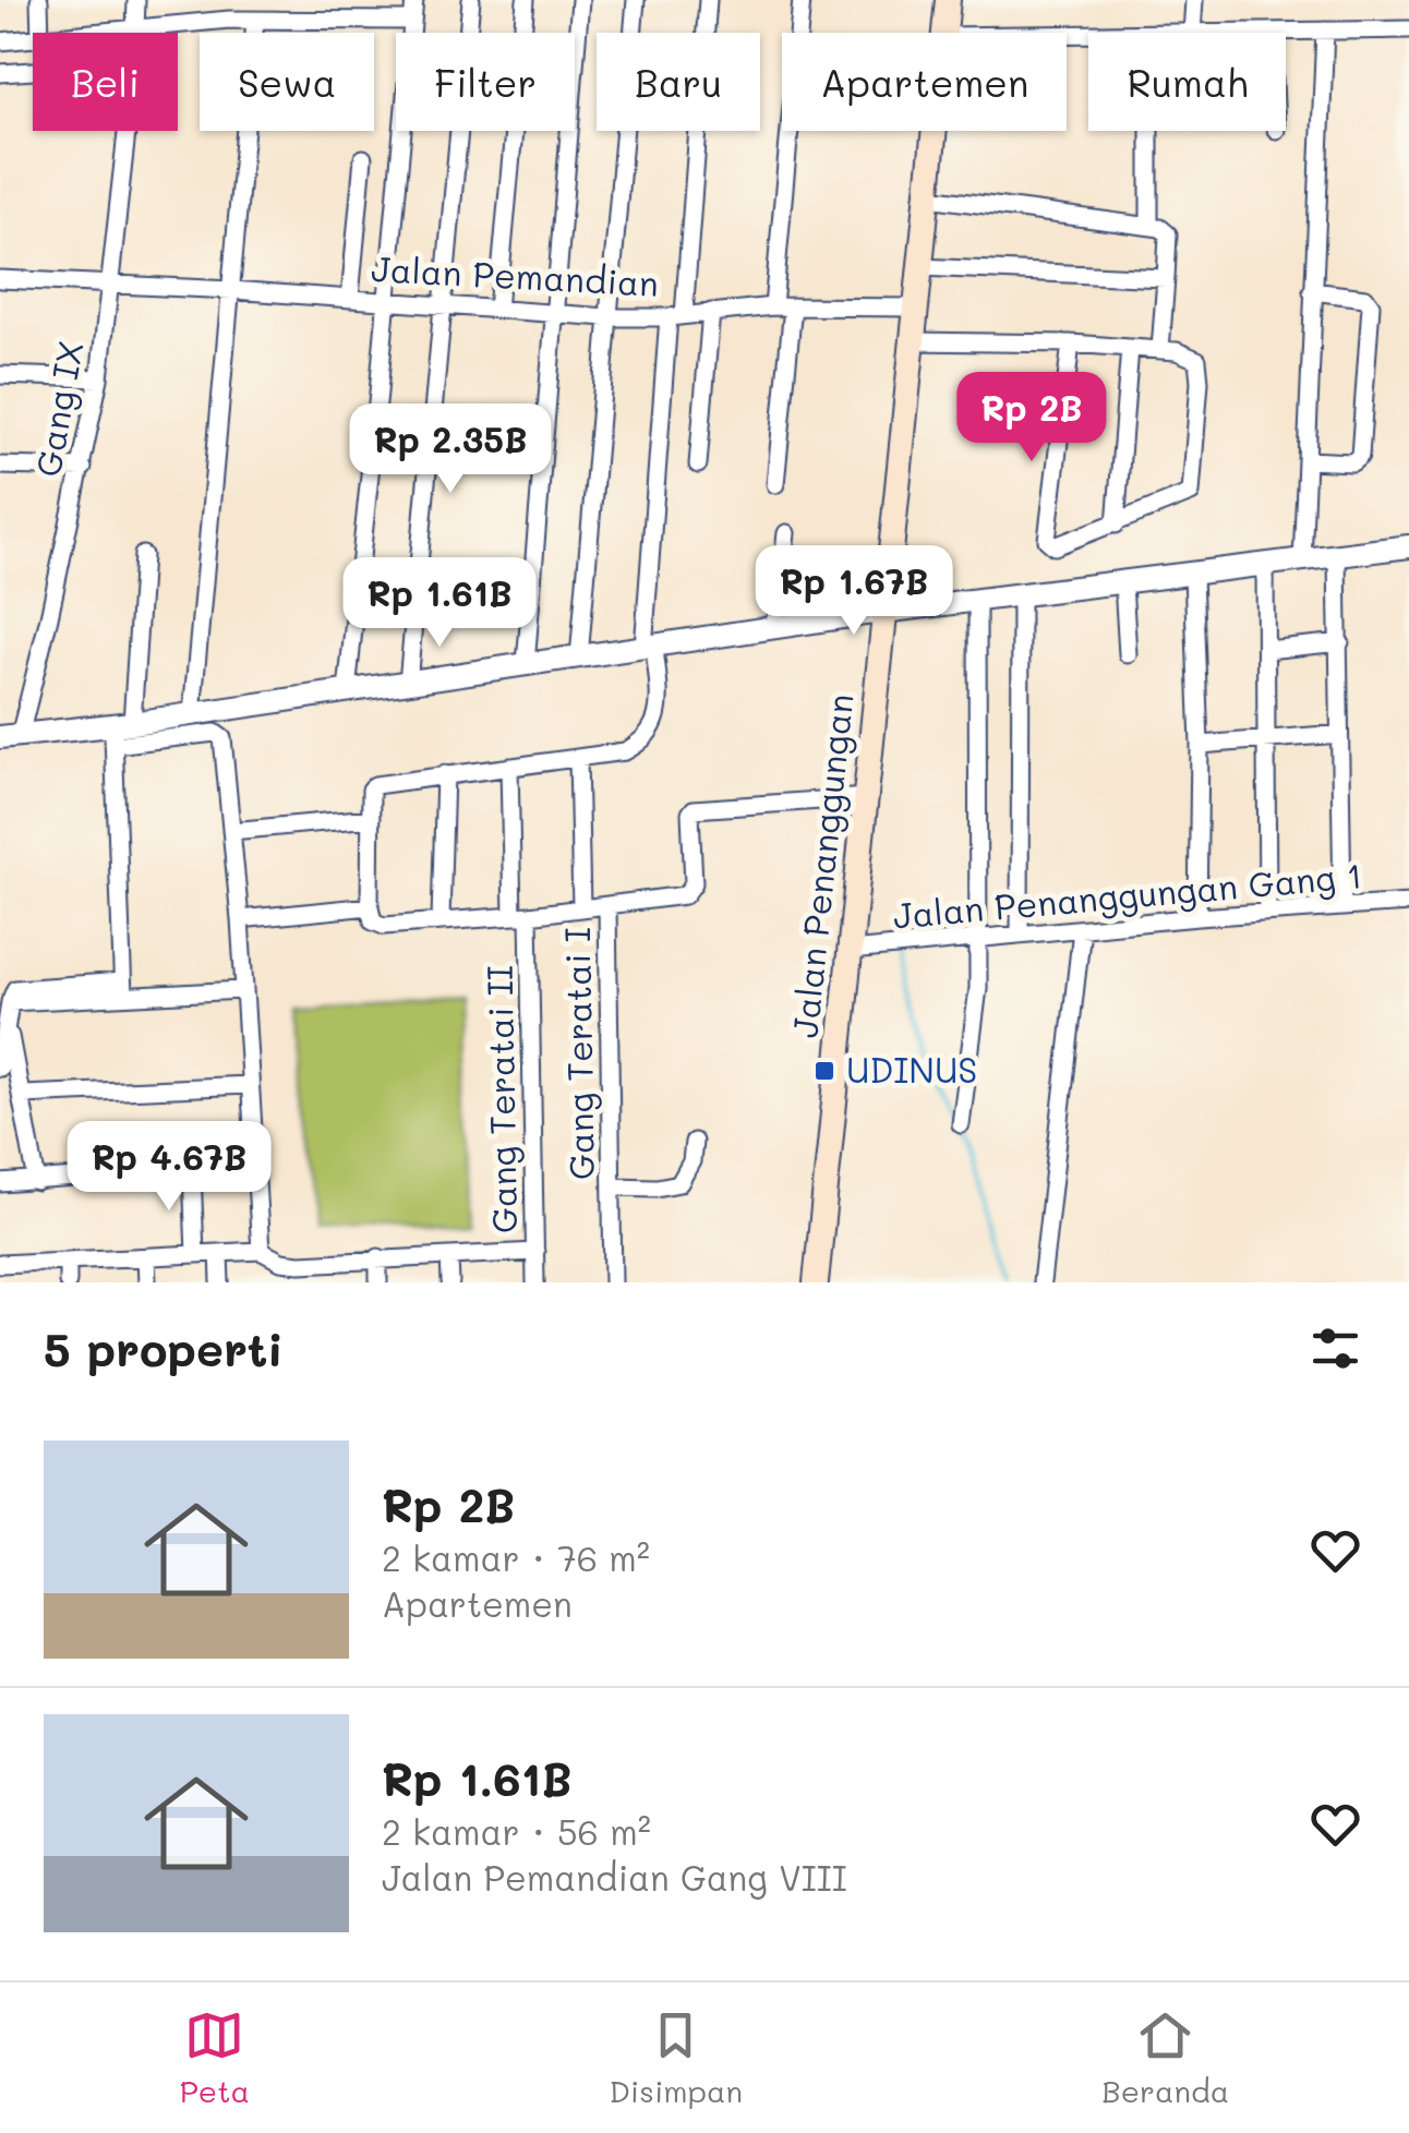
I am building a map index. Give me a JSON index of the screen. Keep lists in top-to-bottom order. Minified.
{"streets":{"main road":["Jalan Penanggungan"],"street":["Jalan Pemandian","Gang IX","Jalan Penanggungan Gang 1","Gang Teratai I","Gang Teratai II"]},"crossings":[["Jalan Pemandian","Gang IX"],["Jalan Pemandian","Jalan Penanggungan"],["Jalan Penanggungan","Jalan Penanggungan Gang 1"],["Jalan Penanggungan","Gang Teratai I"]],"places":{"transit":["UDINUS"]},"page":{"chip":["Beli","Sewa","Filter","Baru","Apartemen","Rumah"],"price":["Rp 2B","Rp 2.35B","Rp 1.67B","Rp 1.61B","Rp 4.67B"],"heading":"5 properti","list":[{"name":"Rp 2B","note":"2 kamar · 76 m² · Apartemen"},{"name":"Rp 1.61B","note":"2 kamar · 56 m² · Jalan Pemandian Gang VIII"}],"tabs":["Peta","Disimpan","Beranda"]}}
